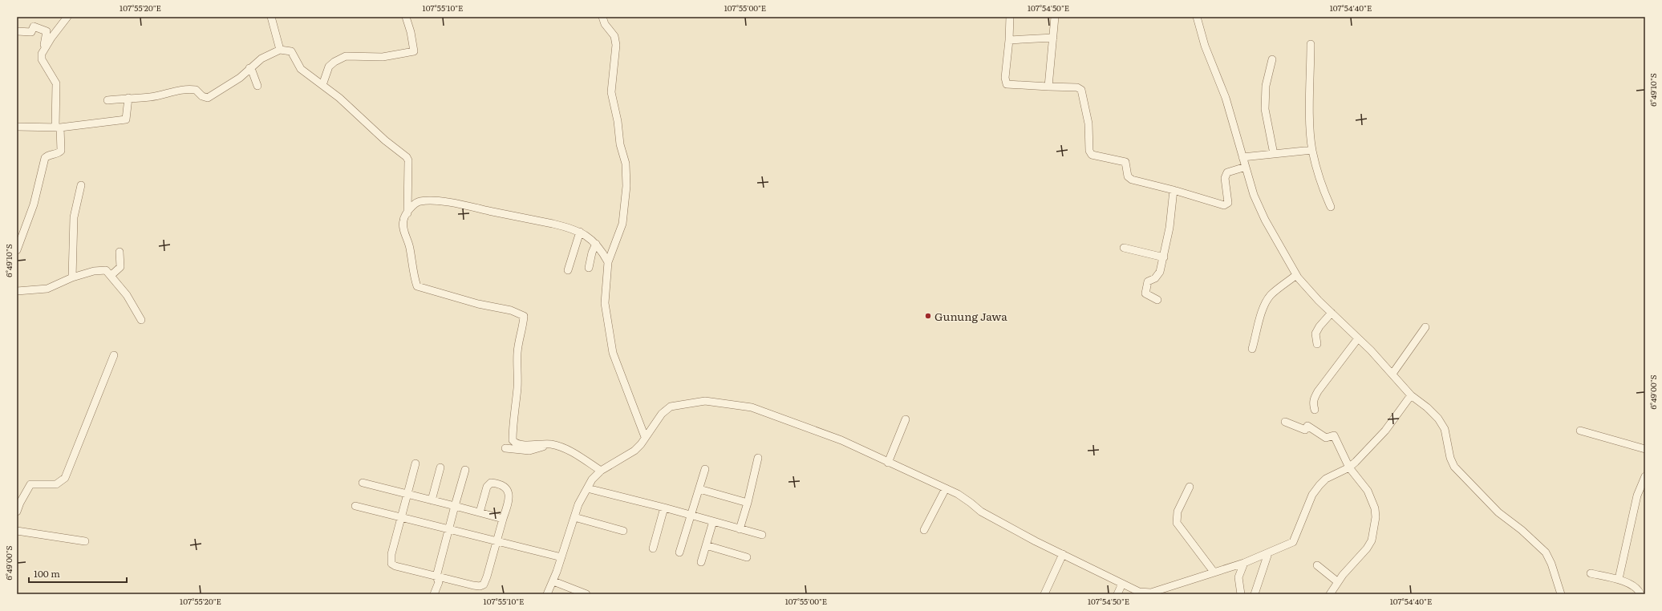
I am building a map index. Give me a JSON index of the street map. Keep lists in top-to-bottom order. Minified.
{"places":["Gunung Jawa"],"scale_bar":"100 m","coordinates":["107°55'20\"E","107°55'10\"E","107°55'00\"E","107°54'50\"E","107°54'40\"E","6°49'10\"S","6°49'00\"S"]}
